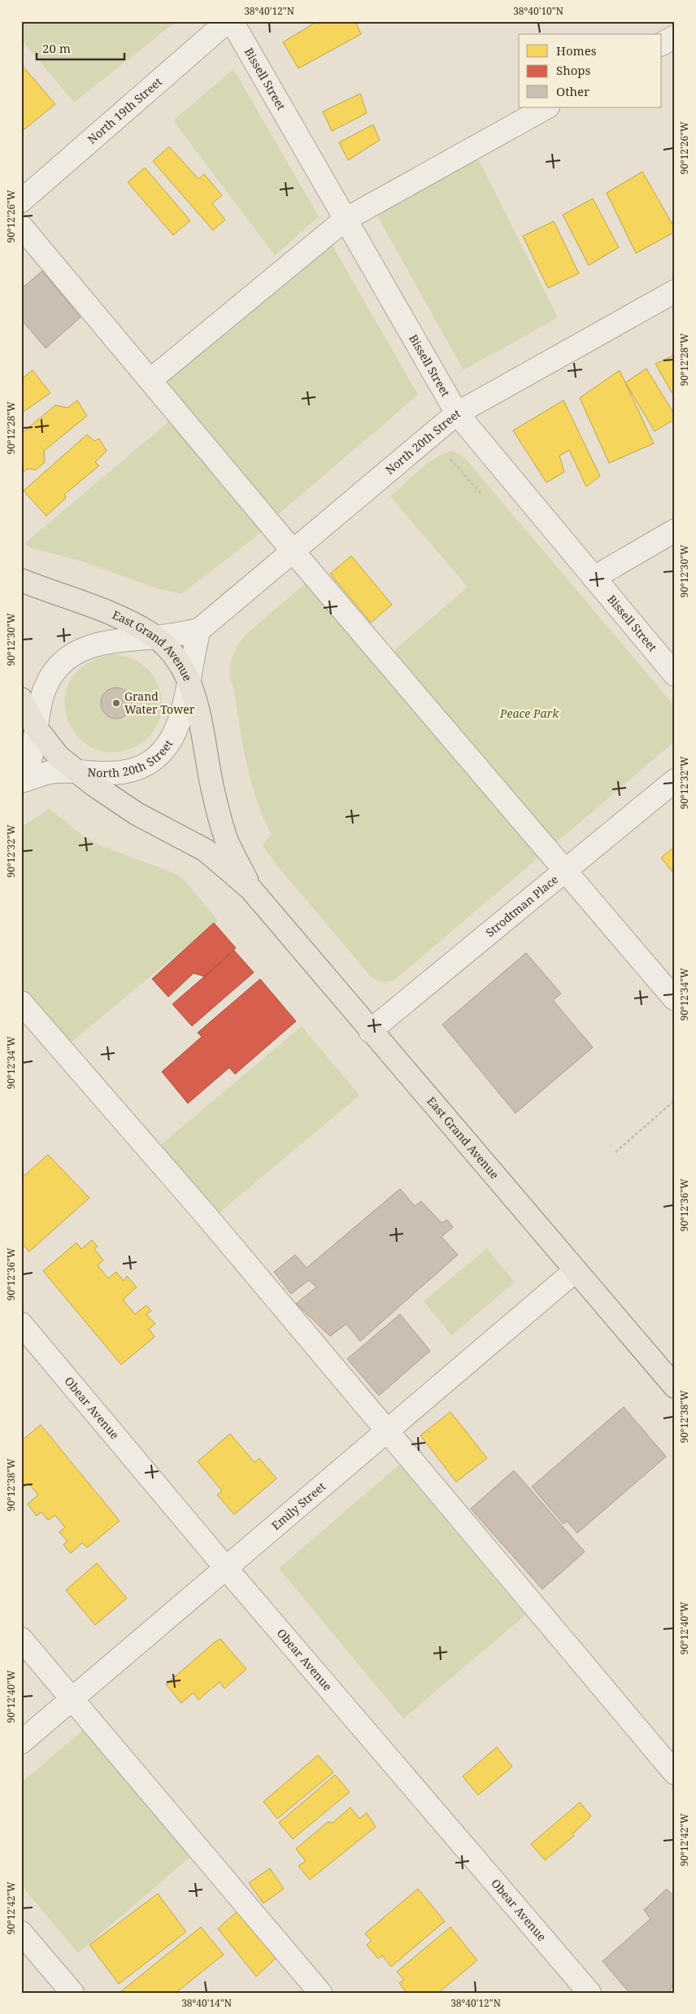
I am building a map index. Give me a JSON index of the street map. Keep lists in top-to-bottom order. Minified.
{"streets":{"main road":["East Grand Avenue"],"street":["Bissell Street","North 19th Street","North 20th Street","Strodtman Place","Obear Avenue","Emily Street"]},"crossings":[["Bissell Street","North 20th Street"],["North 20th Street","East Grand Avenue"],["East Grand Avenue","Strodtman Place"],["East Grand Avenue","Emily Street"],["Obear Avenue","Emily Street"]],"parks":["Peace Park"],"places":["Grand Water Tower"],"legend":["Homes","Shops","Other"],"scale_bar":"20 m","coordinates":["38°40'12\"N","38°40'10\"N","90°12'26\"W","90°12'28\"W","90°12'30\"W","90°12'32\"W","90°12'34\"W","90°12'36\"W","90°12'38\"W","90°12'40\"W","90°12'42\"W","38°40'14\"N"]}
